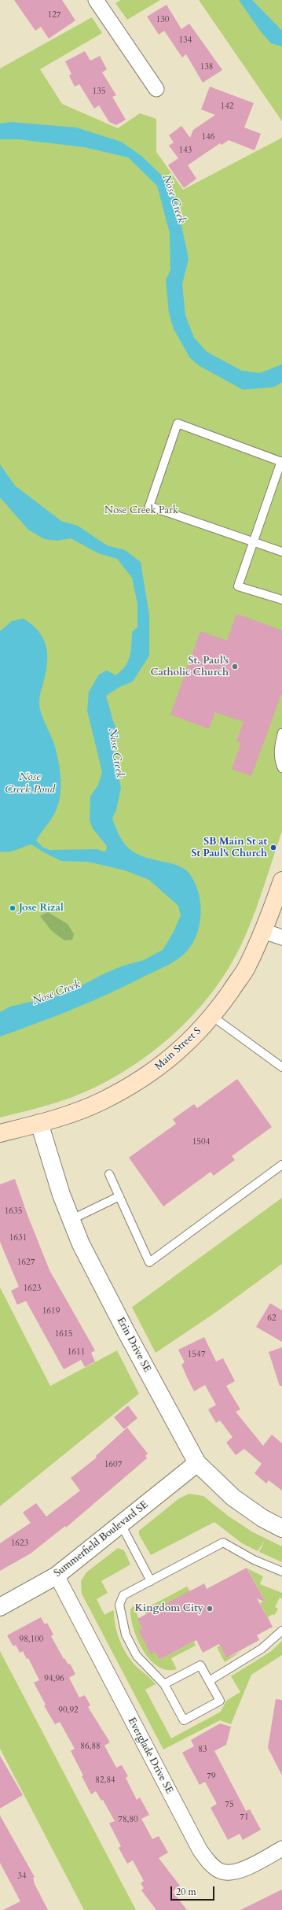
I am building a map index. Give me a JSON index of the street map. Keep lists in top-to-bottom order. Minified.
{"streets":{"main road":["Main Street S"],"street":["Erin Drive SE","Summerfield Boulevard SE","Everglade Drive SE"]},"crossings":[["Main Street S","Erin Drive SE"],["Erin Drive SE","Summerfield Boulevard SE"],["Summerfield Boulevard SE","Everglade Drive SE"]],"water":["Nose Creek","Nose Creek Pond"],"parks":["Nose Creek Park"],"places":["St. Paul's Catholic Church","SB Main St at St Paul's Church","Jose Rizal","Kingdom City"],"house_numbers":["127","130","134","138","135","142","146","143","1504","1635","1631","1627","1623","1619","62","1615","1611","1547","1607","1623","98,100","94,96","90,92","86,88","83","79","82,84","75","71","78,80","34"],"scale_bar":"20 m"}
